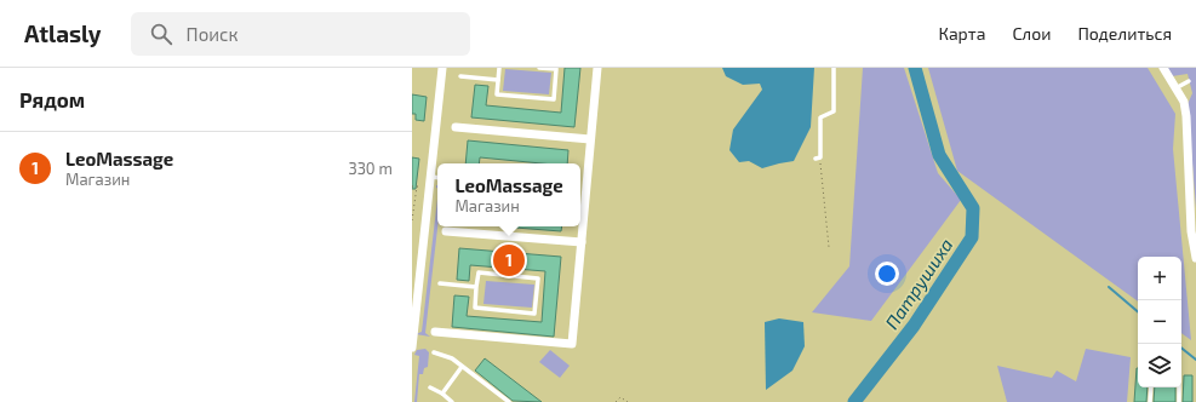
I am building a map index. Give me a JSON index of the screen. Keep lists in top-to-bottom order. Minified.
{"water":["Патрушиха"],"page":{"header":"Atlasly","search":"Поиск","nav":["Карта","Слои","Поделиться"],"heading":"Рядом","list":[{"mark":"1","name":"LeoMassage","note":"Магазин","value":"330 m"}],"popup":["LeoMassage","Магазин"],"pins":"1","map_buttons":["+","−"]}}
